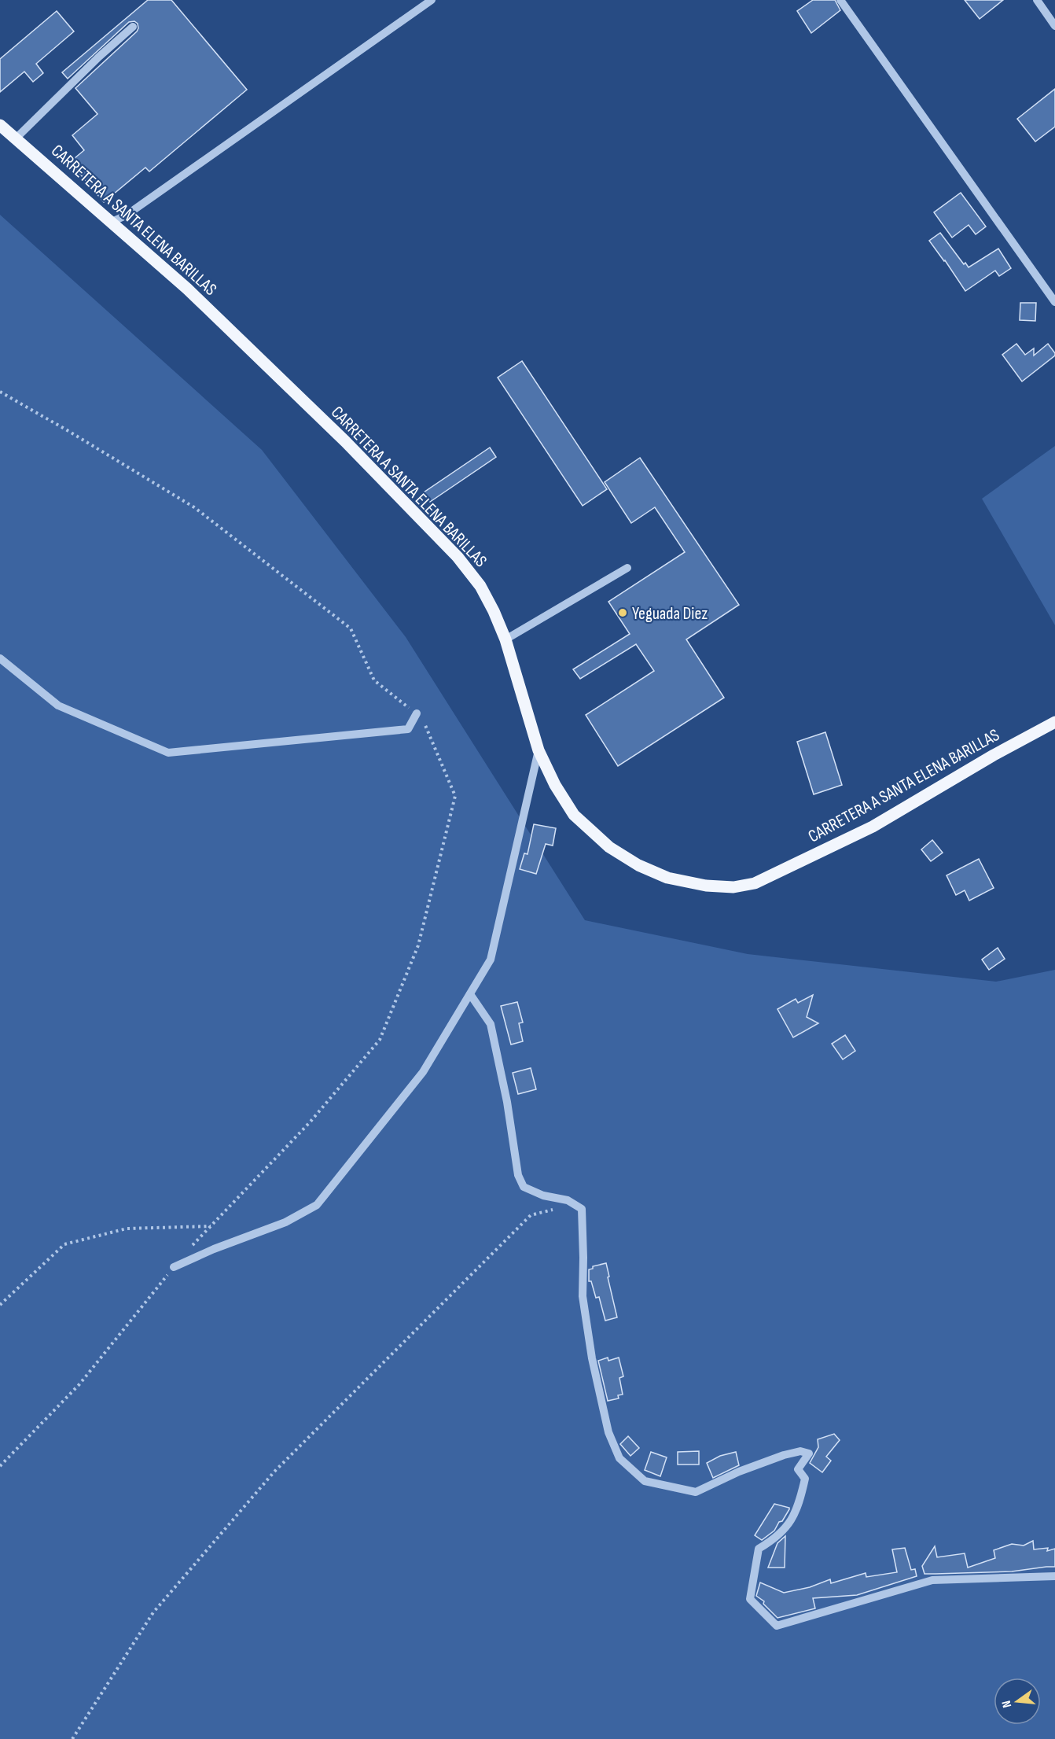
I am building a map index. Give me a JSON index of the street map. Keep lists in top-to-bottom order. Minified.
{"streets":{"main road":["CARRETERA A SANTA ELENA BARILLAS"]},"places":["Yeguada Diez"],"north":"left"}
